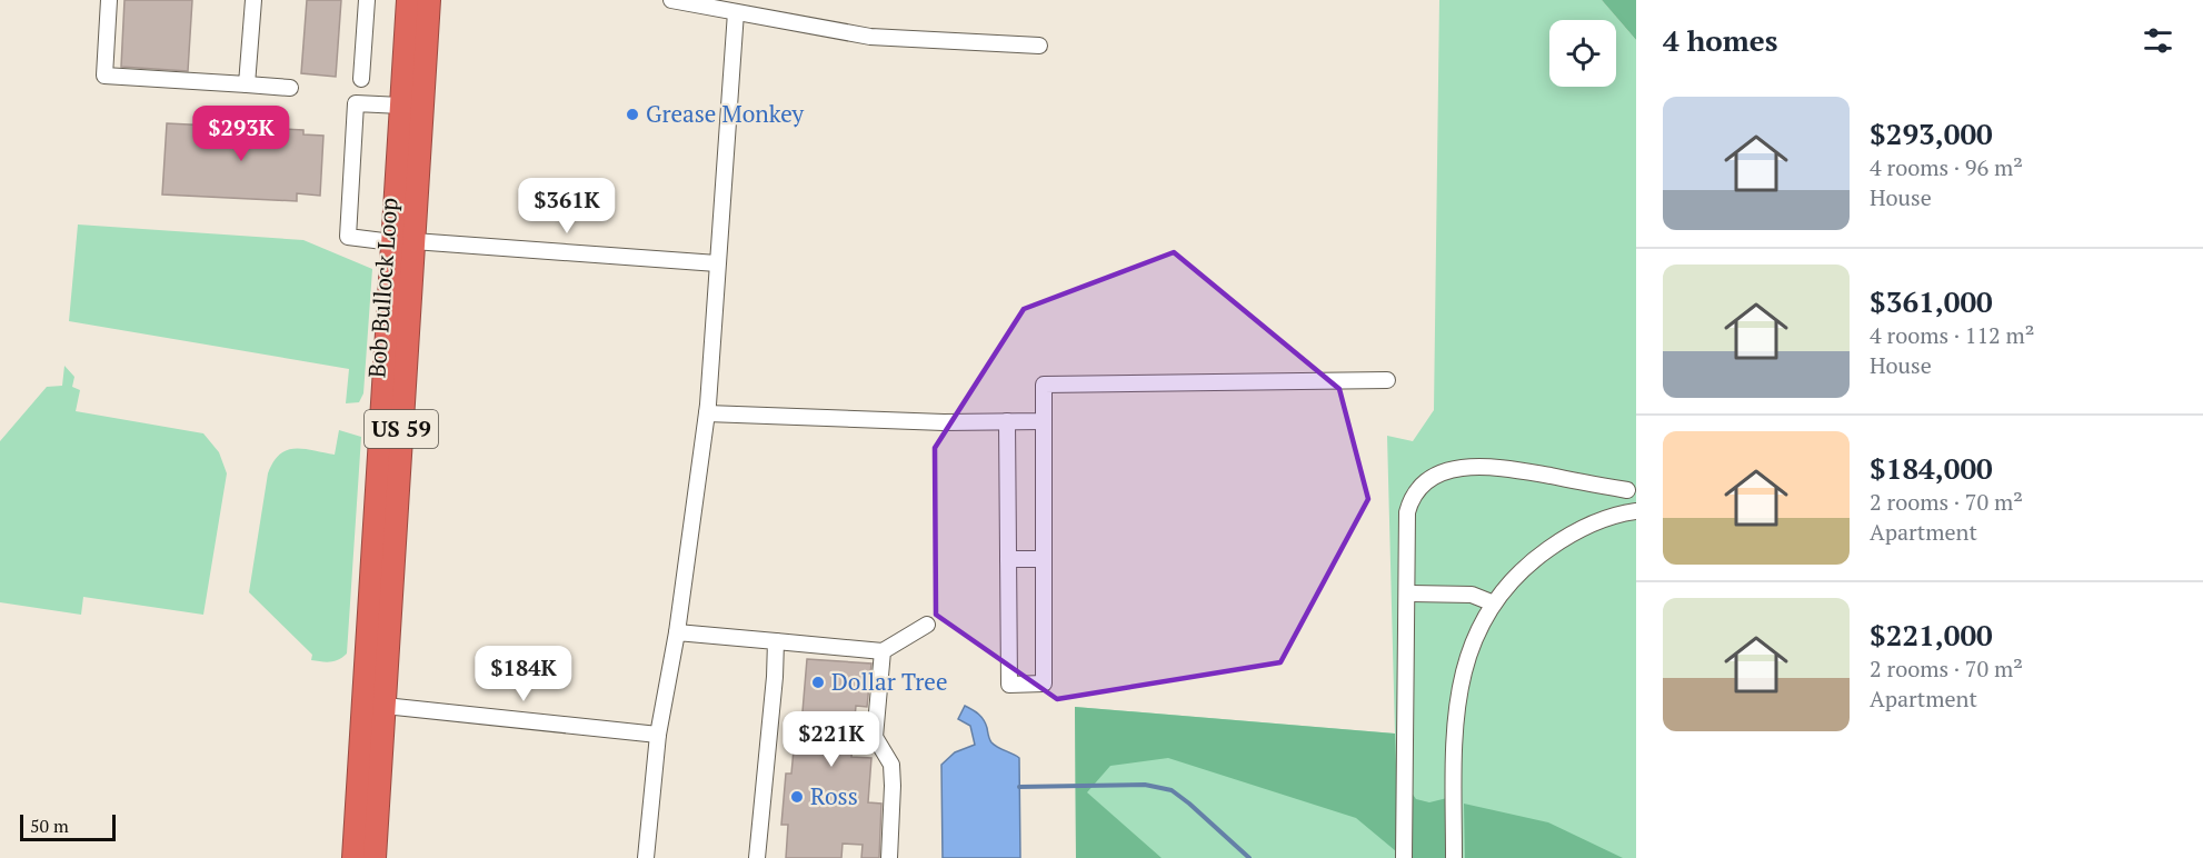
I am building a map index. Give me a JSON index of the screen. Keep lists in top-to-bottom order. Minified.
{"streets":{"highway":["Bob Bullock Loop","US 59"]},"places":["Grease Monkey","Dollar Tree","Ross"],"scale_bar":"50 m","page":{"heading":"4 homes","list":[{"name":"$293,000","note":"4 rooms · 96 m² · House"},{"name":"$361,000","note":"4 rooms · 112 m² · House"},{"name":"$184,000","note":"2 rooms · 70 m² · Apartment"},{"name":"$221,000","note":"2 rooms · 70 m² · Apartment"}],"price":["$293K","$361K","$184K","$221K"],"scale":"50 m"}}
